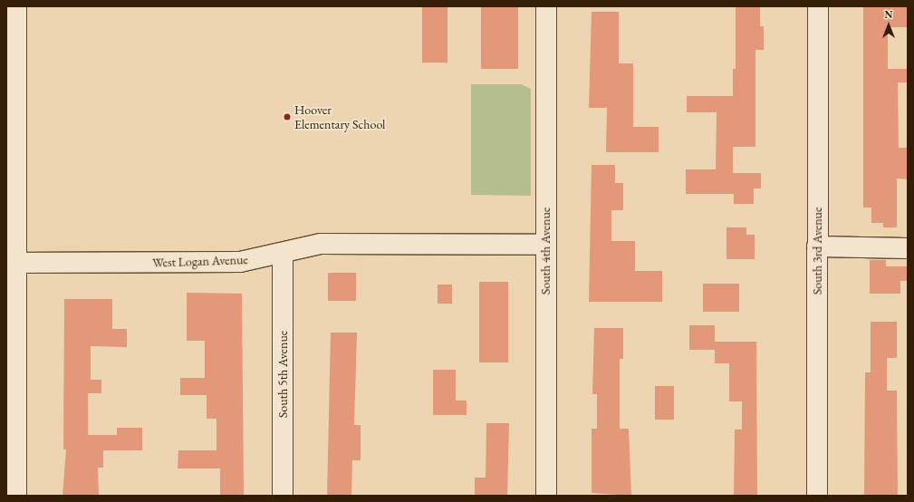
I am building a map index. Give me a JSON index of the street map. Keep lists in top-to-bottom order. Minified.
{"streets":{"street":["South 4th Avenue","South 3rd Avenue","West Logan Avenue","South 5th Avenue"]},"crossings":[["South 4th Avenue","West Logan Avenue"],["West Logan Avenue","South 5th Avenue"]],"places":["Hoover Elementary School"],"north":"top"}
